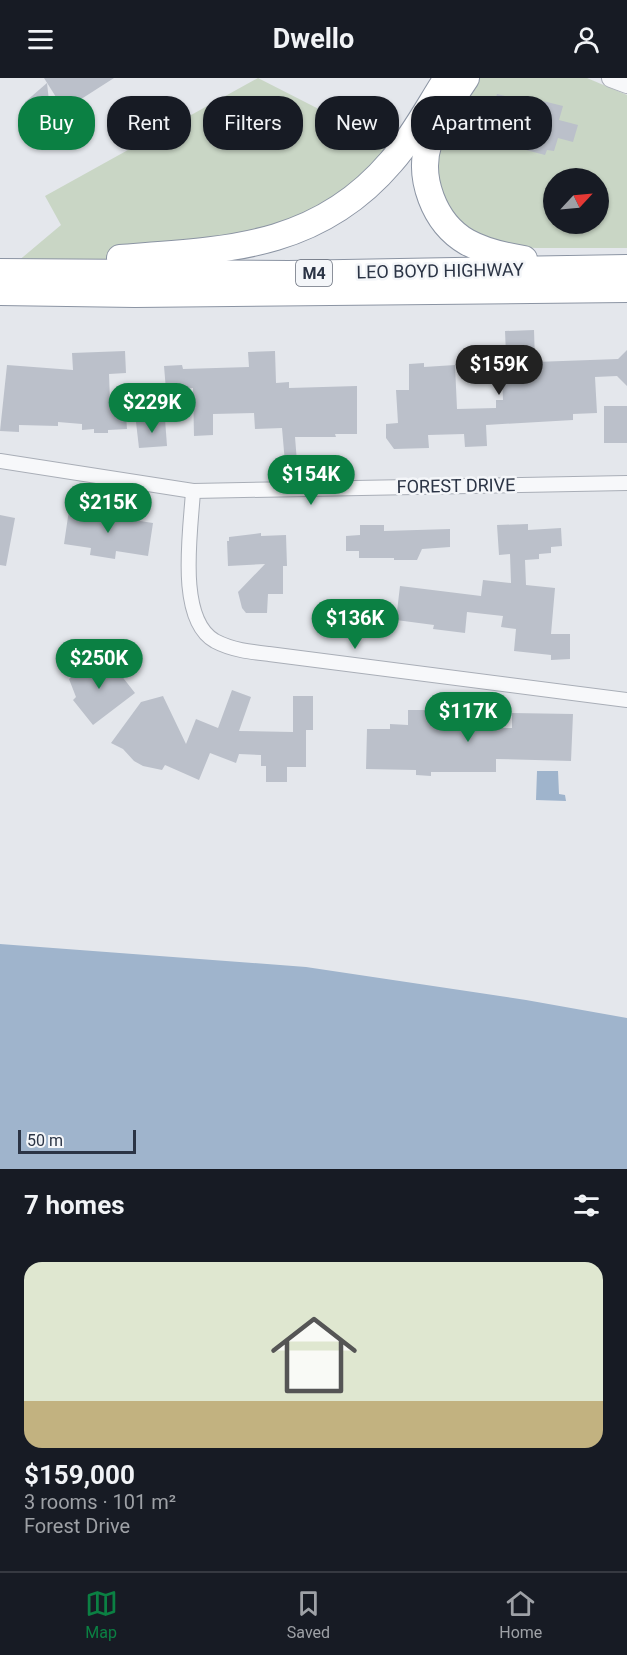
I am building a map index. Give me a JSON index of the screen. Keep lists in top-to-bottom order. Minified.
{"streets":{"highway":["LEO BOYD HIGHWAY","M4"],"street":["FOREST DRIVE"]},"scale_bar":"50 m","north":"top right","page":{"header":"Dwello","chip":["Buy","Rent","Filters","New","Apartment"],"price":["$159K","$229K","$154K","$215K","$136K","$250K","$117K"],"scale":"50 m","heading":"7 homes","list":[{"name":"$159,000","note":"3 rooms · 101 m² · Forest Drive"}],"tabs":["Map","Saved","Home"]}}
